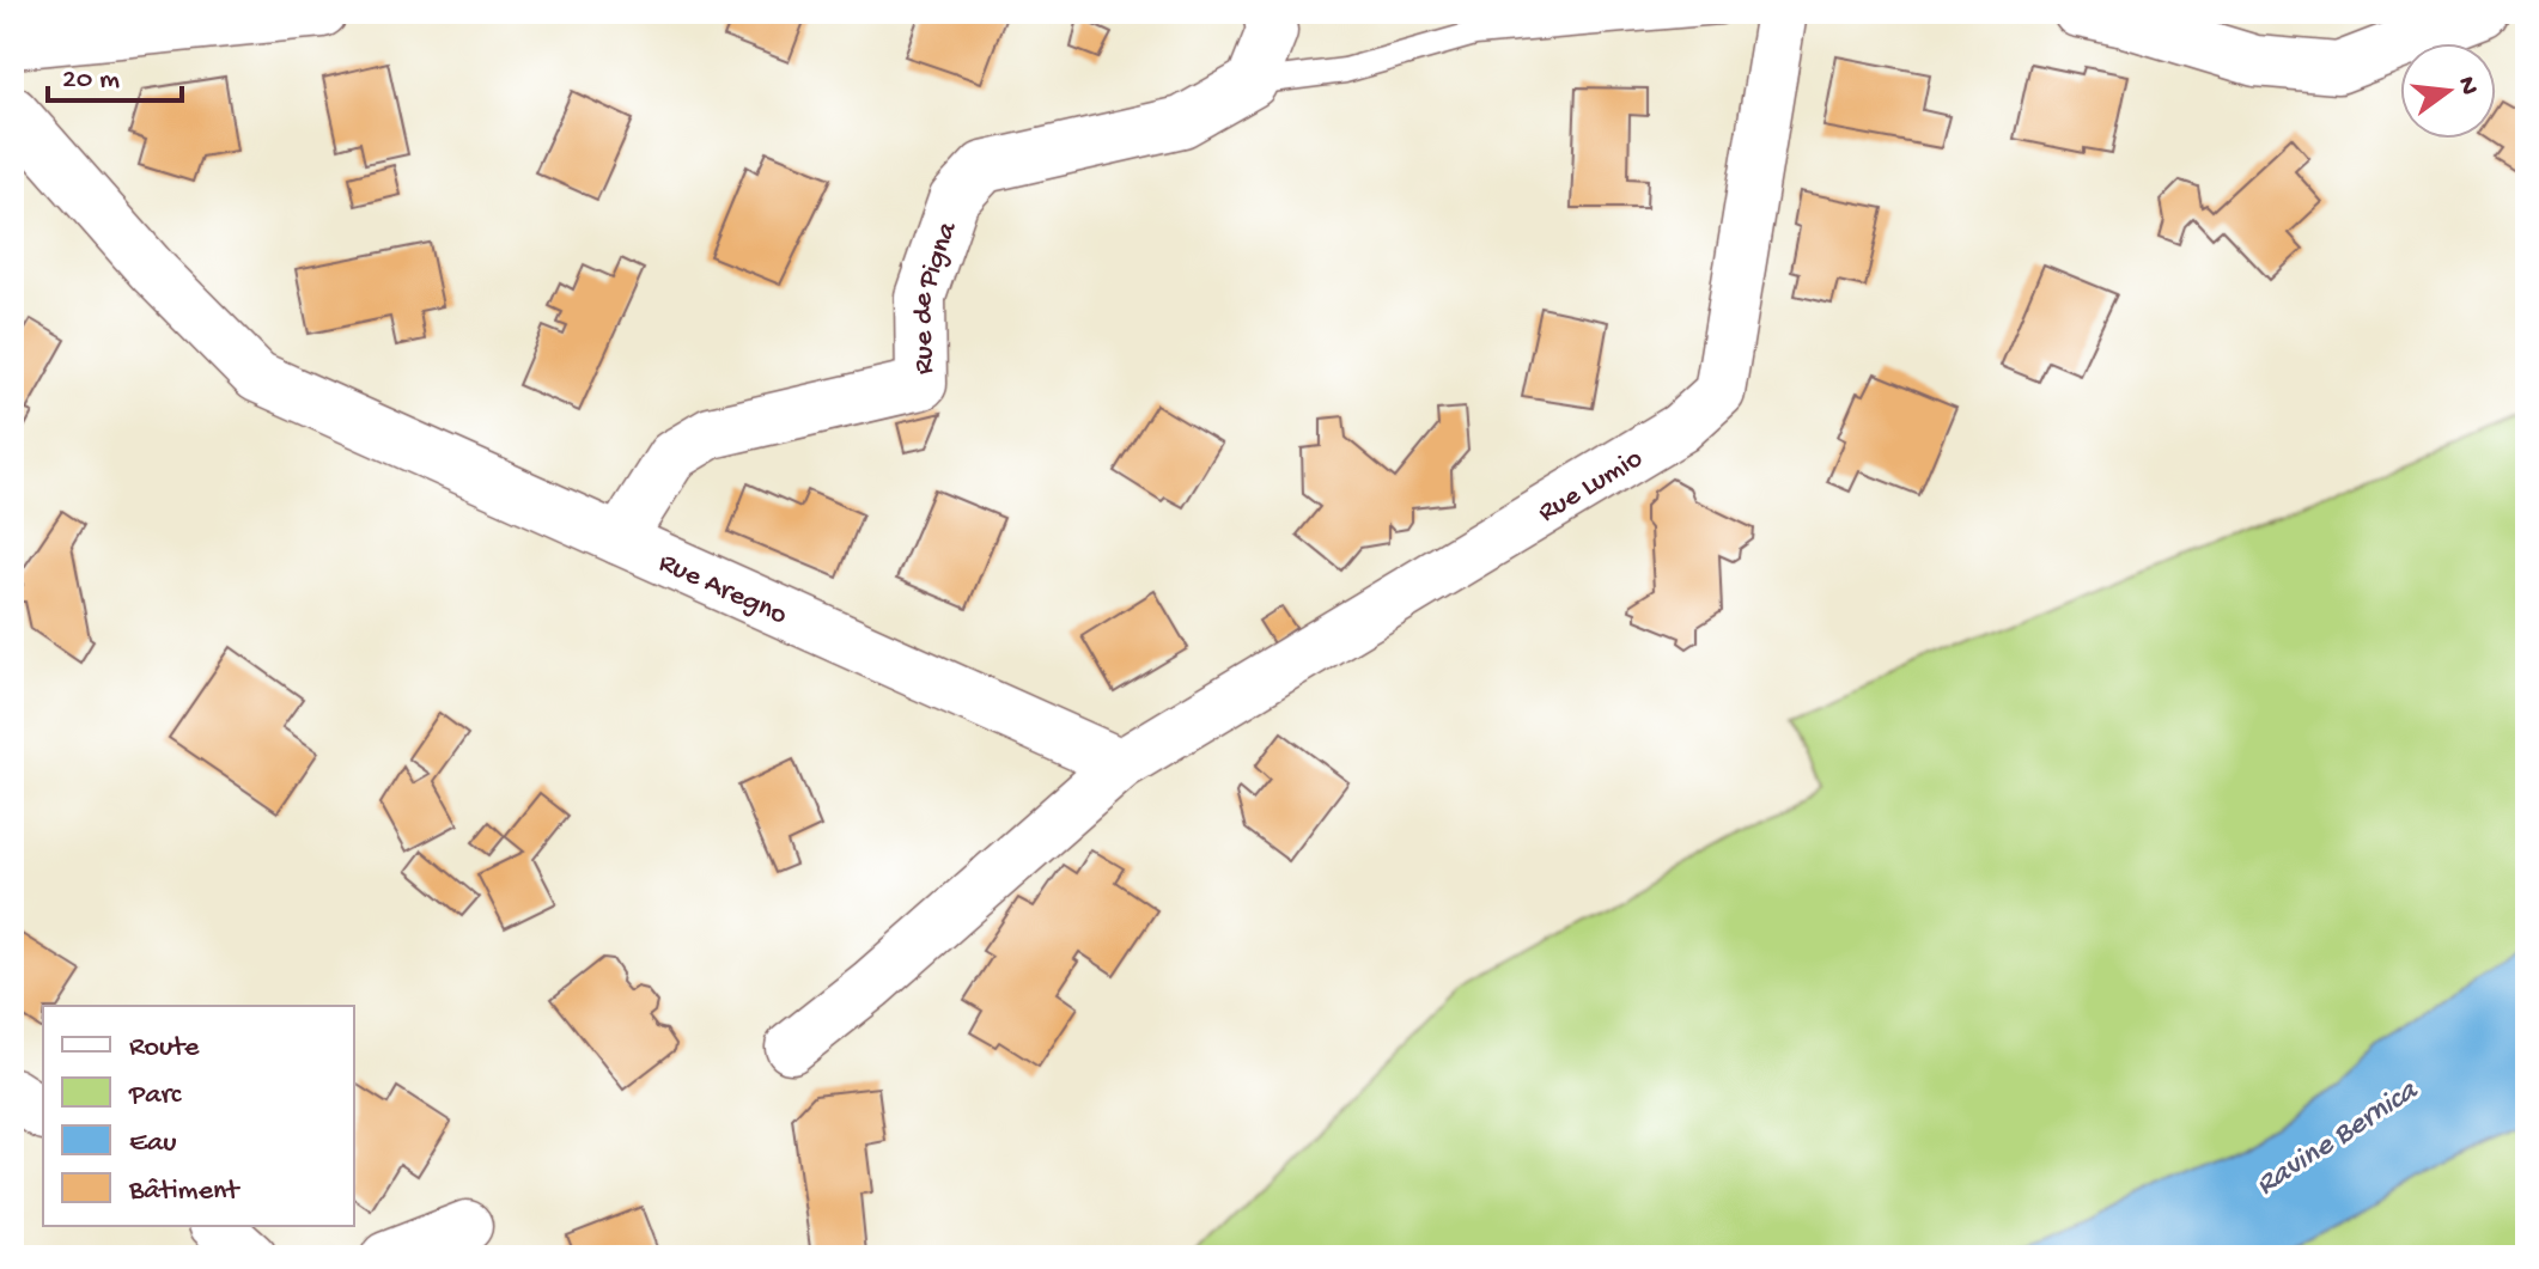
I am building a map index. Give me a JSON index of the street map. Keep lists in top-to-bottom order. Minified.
{"streets":{"street":["Rue de Pigna","Rue Lumio","Rue Aregno"]},"crossings":[["Rue de Pigna","Rue Aregno"],["Rue Lumio","Rue Aregno"]],"water":["Ravine Bernica"],"legend":["Route","Parc","Eau","Bâtiment"],"scale_bar":"20 m","north":"right"}
